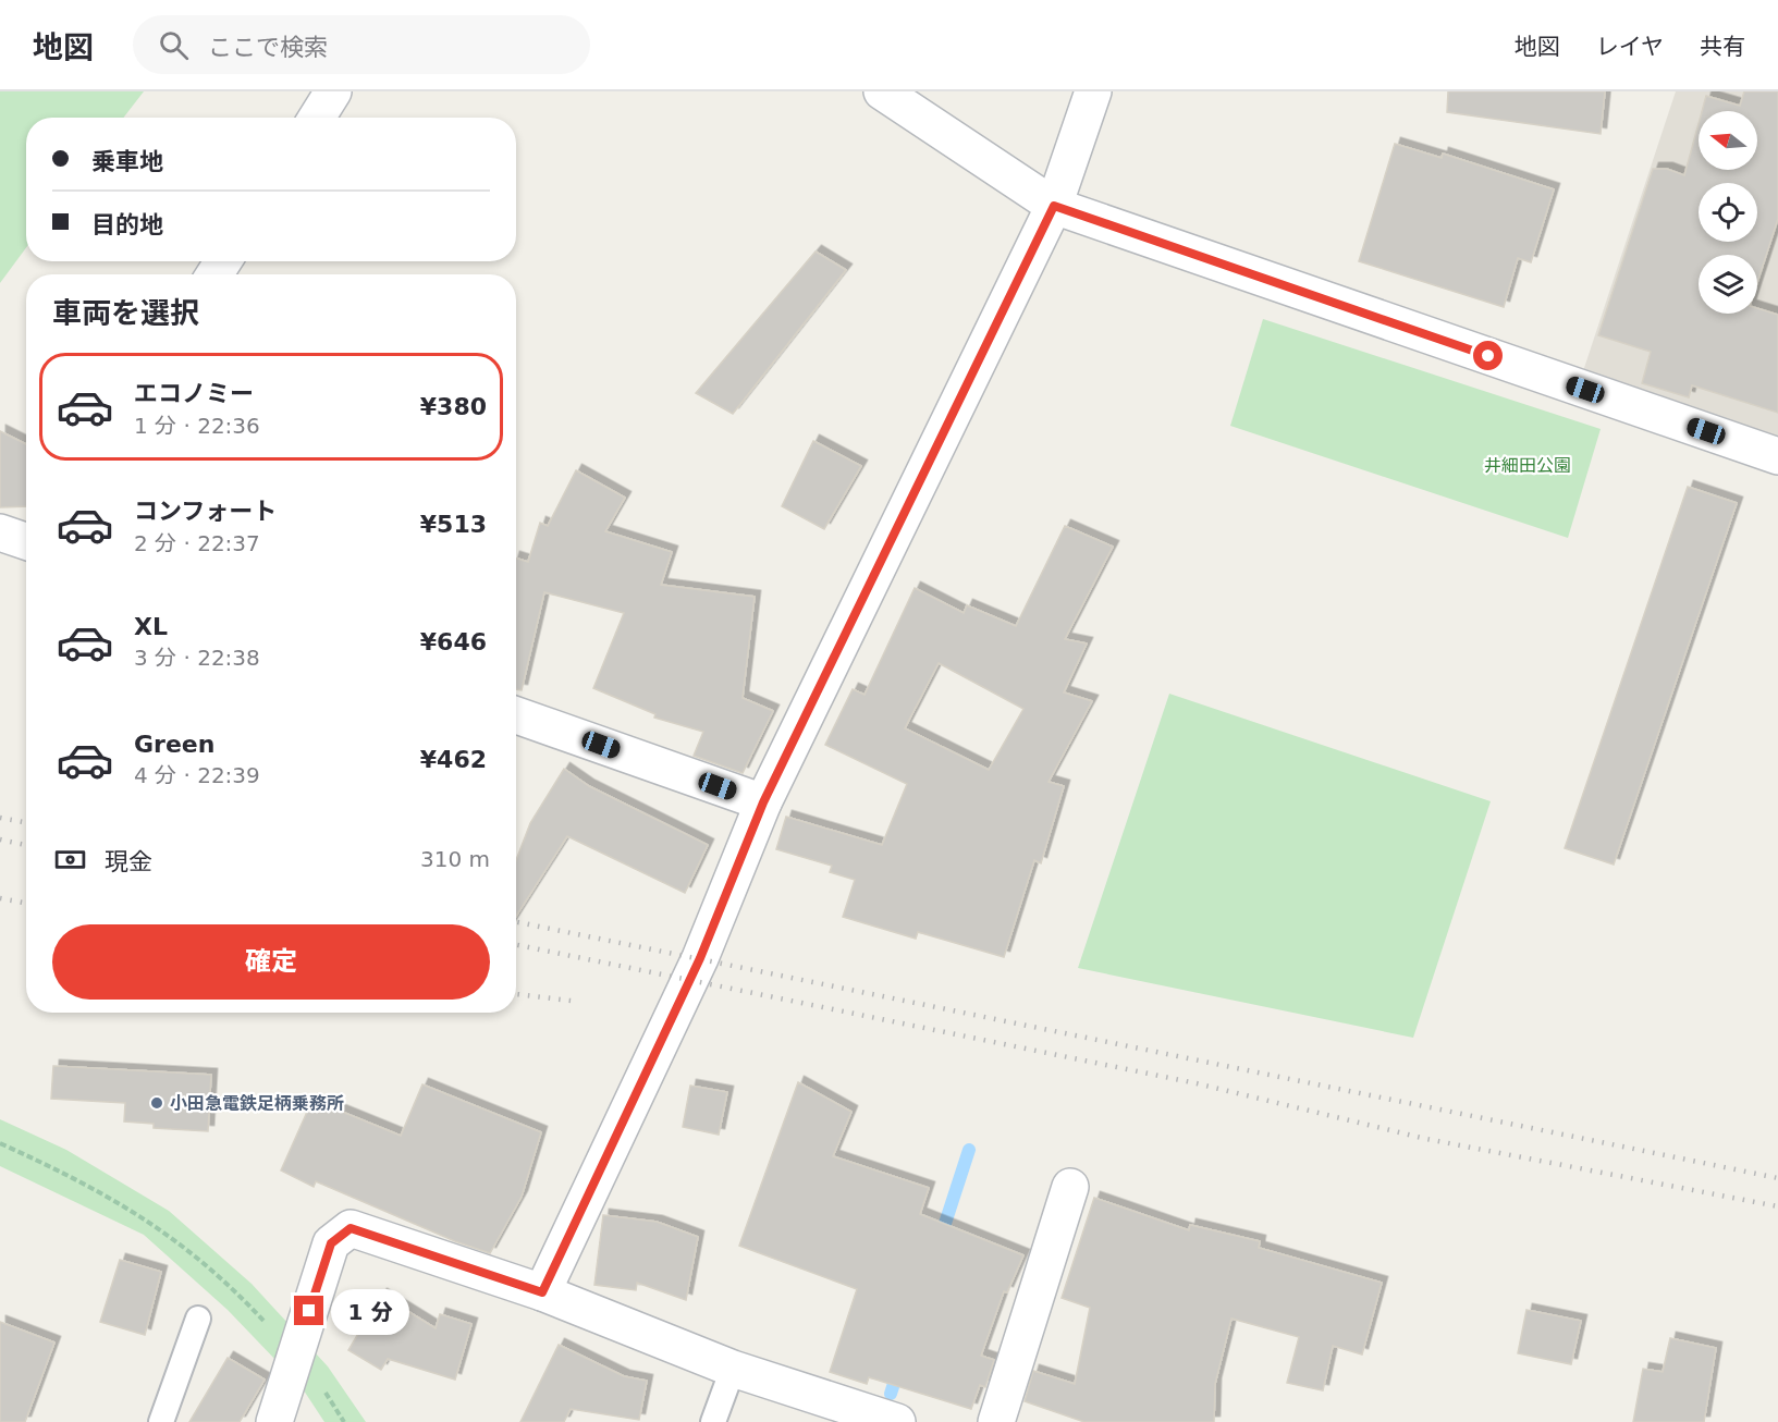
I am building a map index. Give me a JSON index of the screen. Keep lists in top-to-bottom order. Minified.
{"parks":["井細田公園"],"places":["小田急電鉄足柄乗務所"],"north":"left","page":{"header":"地図","search":"ここで検索","nav":["地図","レイヤ","共有"],"banner":["乗車地","目的地"],"heading":"車両を選択","list":[{"name":"エコノミー","note":"1 分 · 22:36","value":"¥380"},{"name":"コンフォート","note":"2 分 · 22:37","value":"¥513"},{"name":"XL","note":"3 分 · 22:38","value":"¥646"},{"name":"Green","note":"4 分 · 22:39","value":"¥462"}],"pay":["現金","310 m"],"buttons":"確定","bubble":"1 分"}}
